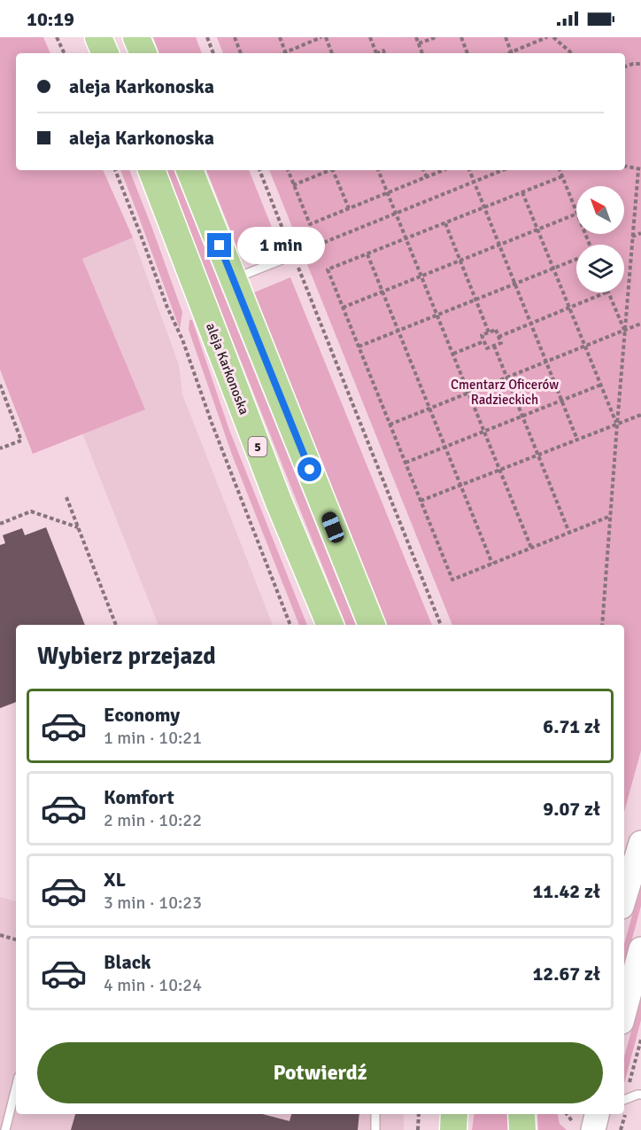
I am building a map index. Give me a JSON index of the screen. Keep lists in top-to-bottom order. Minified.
{"streets":{"main road":["aleja Karkonoska","5"]},"parks":["Cmentarz Oficerów Radzieckich"],"north":"top left","page":{"status":"10:19","banner":["aleja Karkonoska","aleja Karkonoska"],"bubble":"1 min","heading":"Wybierz przejazd","list":[{"name":"Economy","note":"1 min · 10:21","value":"6.71 zł"},{"name":"Komfort","note":"2 min · 10:22","value":"9.07 zł"},{"name":"XL","note":"3 min · 10:23","value":"11.42 zł"},{"name":"Black","note":"4 min · 10:24","value":"12.67 zł"}],"buttons":"Potwierdź"}}
